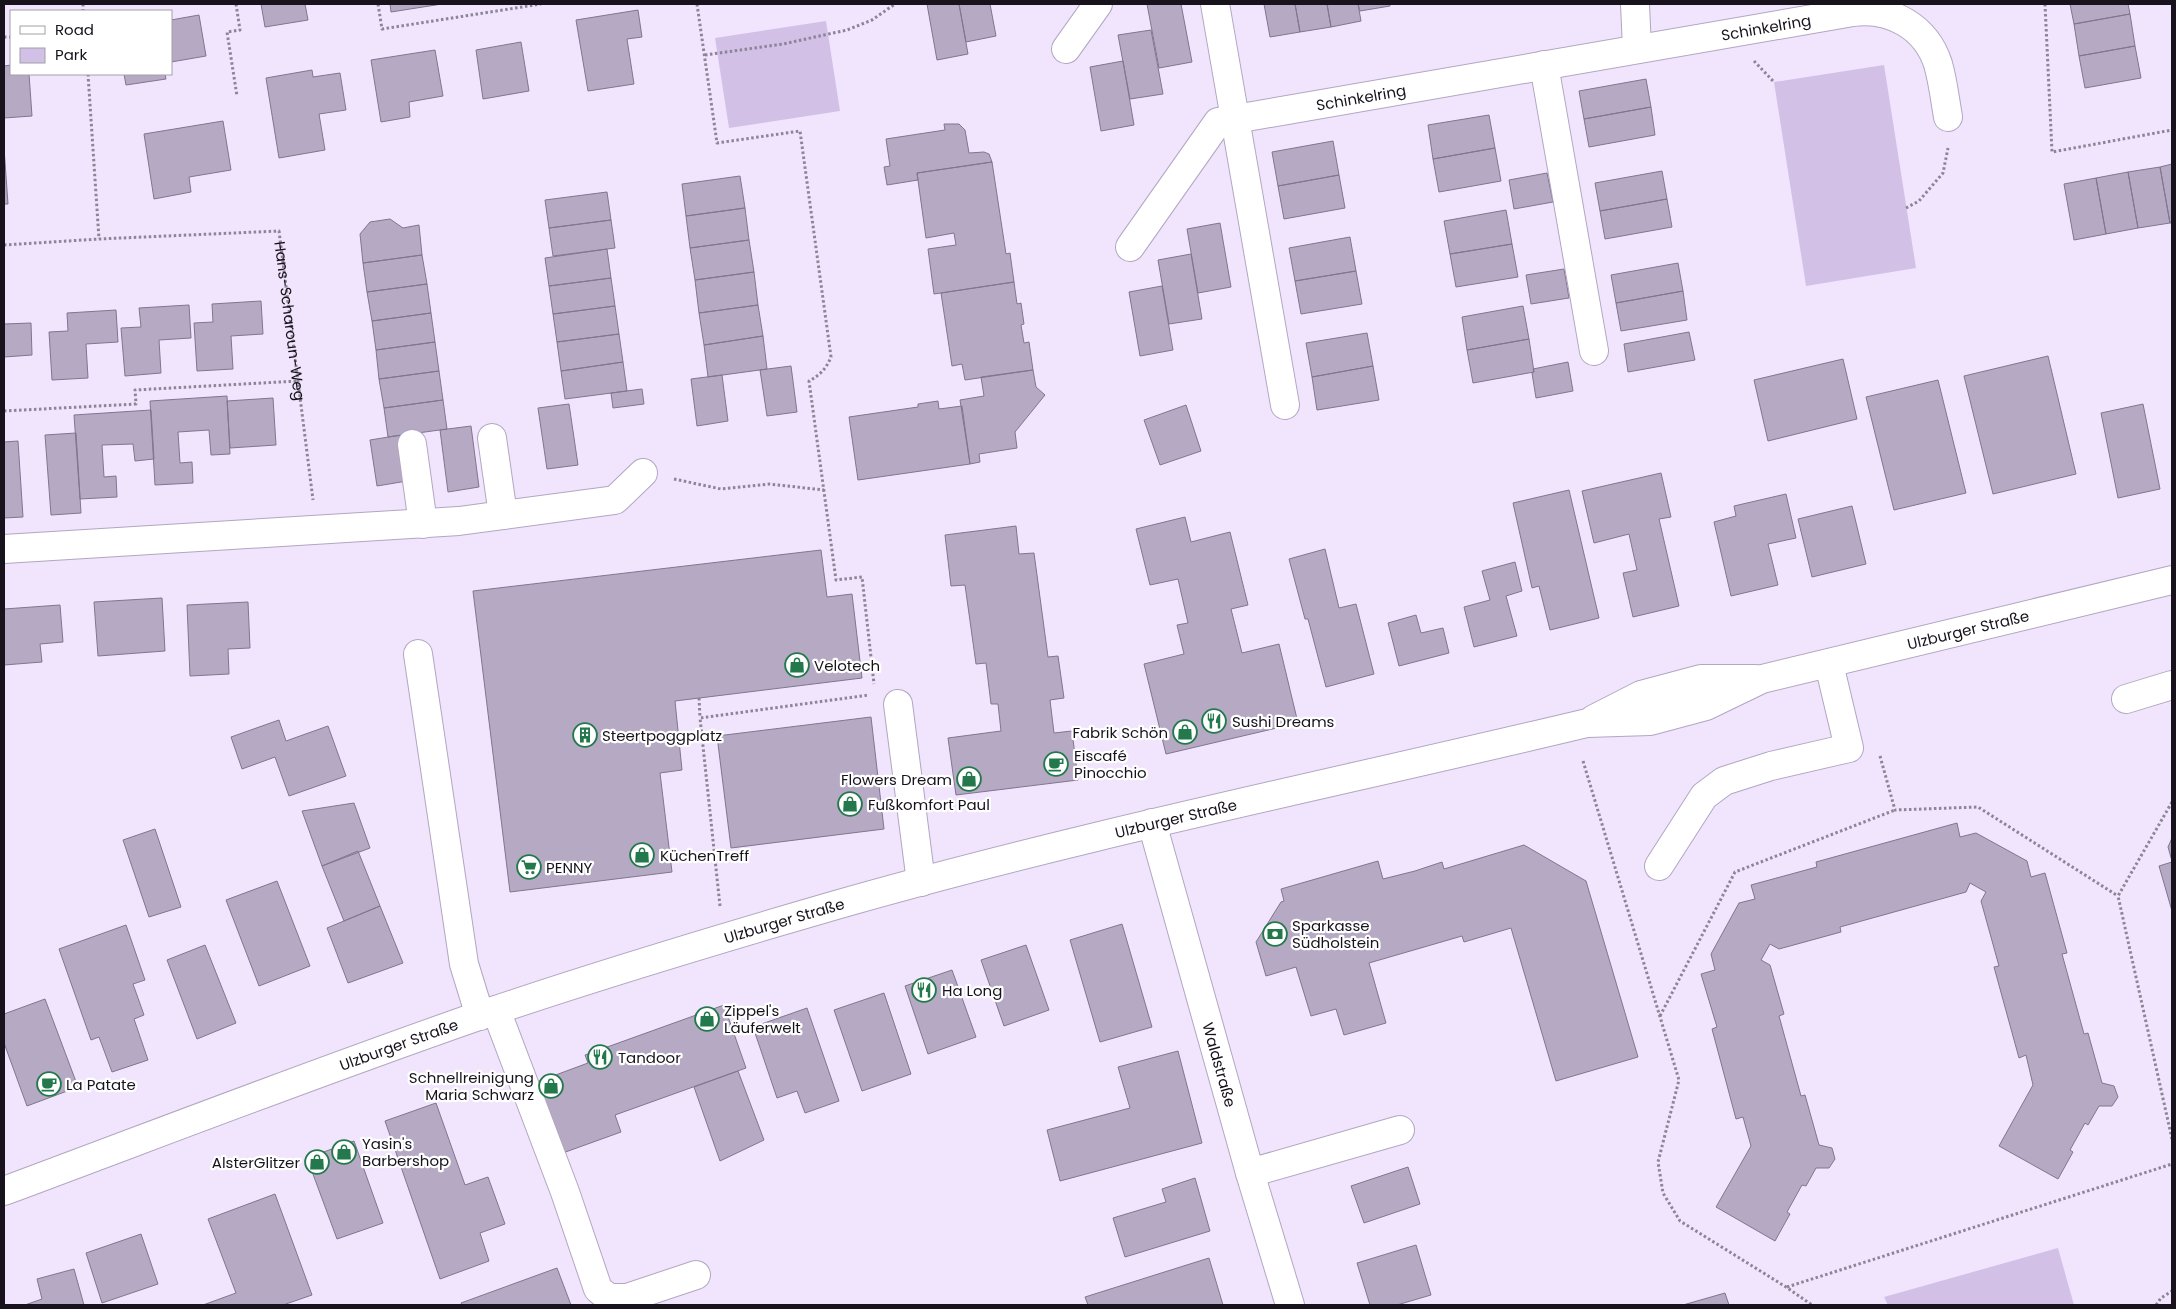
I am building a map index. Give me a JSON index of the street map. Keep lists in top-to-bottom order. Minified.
{"streets":{"street":["Schinkelring","Ulzburger Straße","Waldstraße"],"path":["Hans-Scharoun-Weg"]},"crossings":[["Ulzburger Straße","Waldstraße"]],"places":{"shop":["Velotech","Fabrik Schön","Flowers Dream","Fußkomfort Paul","KüchenTreff","Zippel's Läuferwelt","Schnellreinigung Maria Schwarz","Yasin's Barbershop","AlsterGlitzer"],"restaurant":["Sushi Dreams","Ha Long","Tandoor"],"building":["Steertpoggplatz"],"cafe":["Eiscafé Pinocchio","La Patate"],"supermarket":["PENNY"],"bank":["Sparkasse Südholstein"]},"legend":["Road","Park"]}
